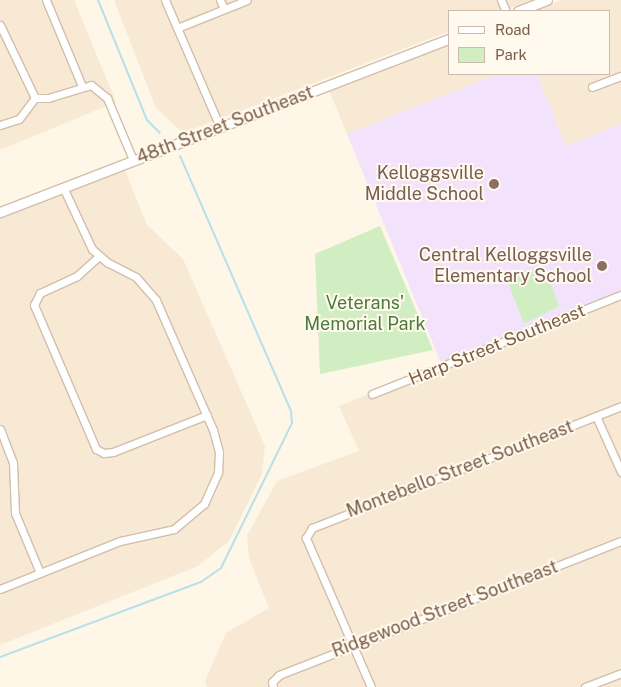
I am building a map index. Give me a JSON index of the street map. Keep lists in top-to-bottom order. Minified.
{"streets":{"street":["48th Street Southeast","Harp Street Southeast","Montebello Street Southeast","Ridgewood Street Southeast"]},"crossings":[["Montebello Street Southeast","Ridgewood Street Southeast"]],"parks":["Veterans' Memorial Park"],"places":["Kelloggsville Middle School","Central Kelloggsville Elementary School"],"legend":["Road","Park"]}
